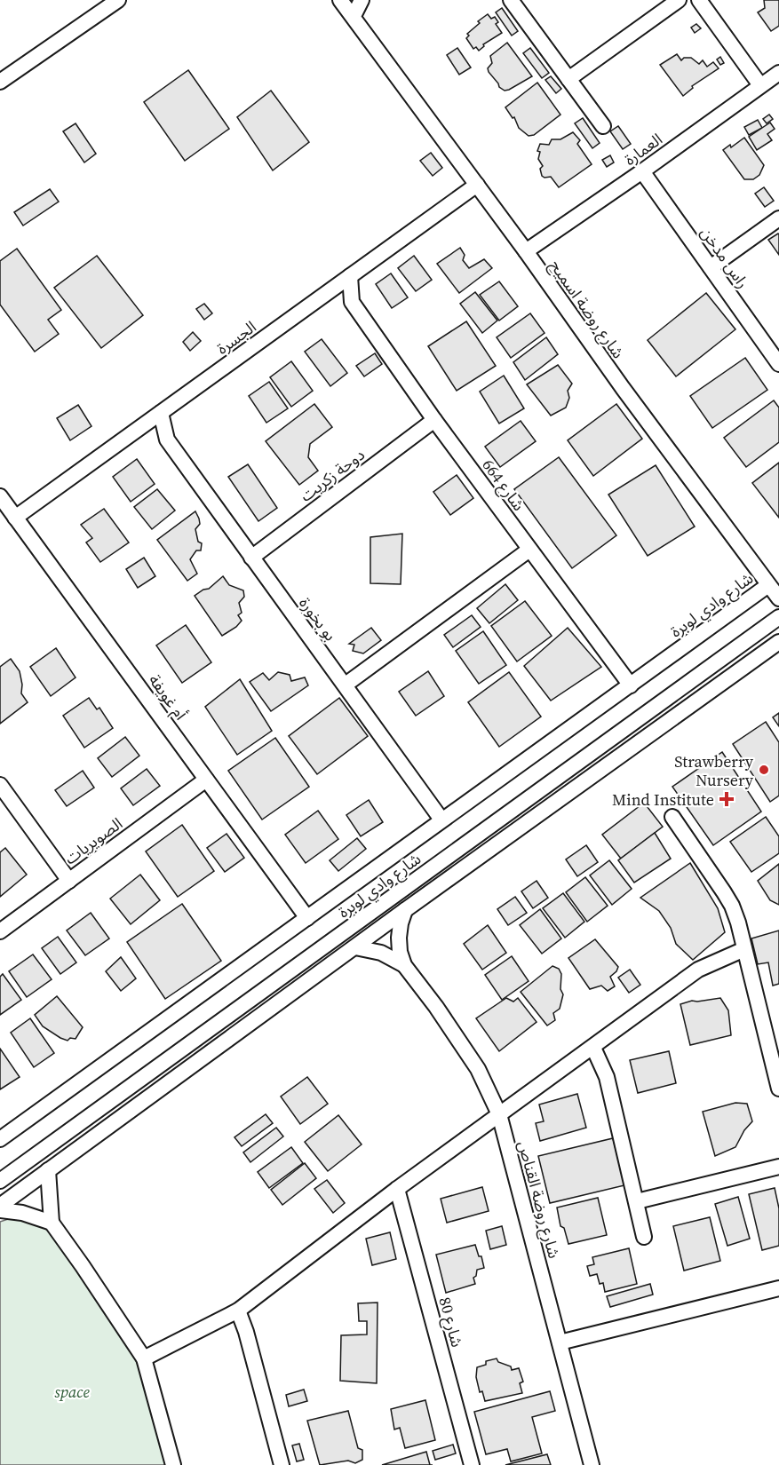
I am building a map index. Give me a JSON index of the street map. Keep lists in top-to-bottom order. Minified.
{"streets":{"street":["العمارة","راس مدخن","شارع روضة اسميح","الجسرة","دوحة زكريت","شارع 664","شارع وادي لوبرة","بو بخورة","أم غويفة","الصويريات","شارع روضة القناص","شارع 80"]},"crossings":[["العمارة","راس مدخن"],["العمارة","شارع روضة اسميح"],["شارع روضة اسميح","الجسرة"],["شارع روضة اسميح","شارع وادي لوبرة"],["الجسرة","بو بخورة"],["الجسرة","أم غويفة"],["دوحة زكريت","شارع 664"],["دوحة زكريت","بو بخورة"],["شارع 664","شارع وادي لوبرة"],["شارع وادي لوبرة","بو بخورة"],["شارع وادي لوبرة","أم غويفة"],["أم غويفة","الصويريات"]],"parks":["space"],"places":{"other":["Strawberry Nursery"],"health":["Mind Institute"]}}
